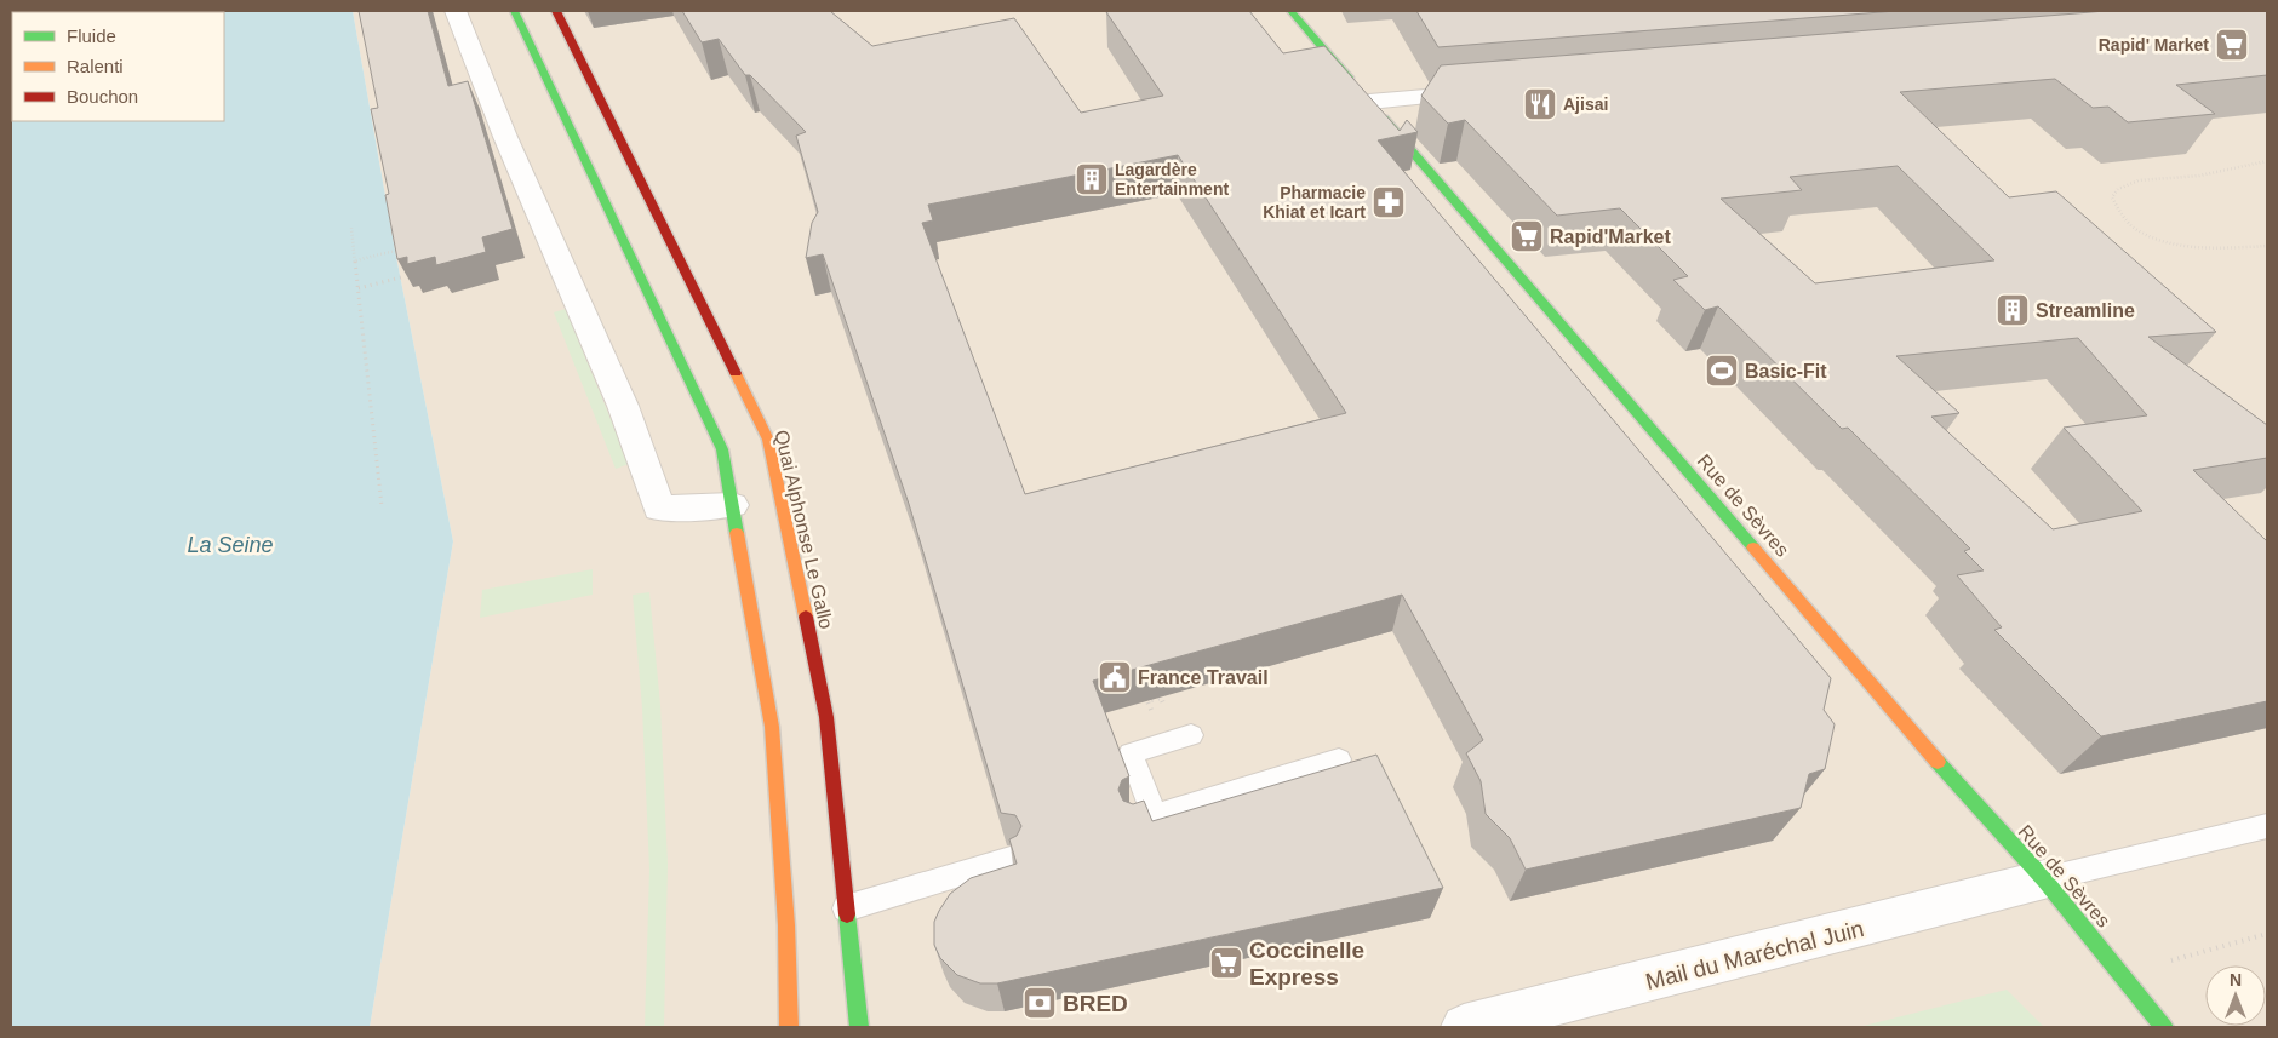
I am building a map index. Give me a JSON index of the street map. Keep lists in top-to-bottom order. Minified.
{"streets":{"main road":["Rue de Sèvres","Quai Alphonse Le Gallo"],"street":["Mail du Maréchal Juin"]},"crossings":[["Rue de Sèvres","Mail du Maréchal Juin"]],"water":["La Seine"],"places":{"supermarket":["Rapid' Market","Rapid'Market","Coccinelle Express"],"restaurant":["Ajisai"],"building":["Lagardère Entertainment","Streamline"],"pharmacy":["Pharmacie Khiat et Icart"],"sports":["Basic-Fit"],"public building":["France Travail"],"bank":["BRED"]},"legend":["Fluide","Ralenti","Bouchon"],"north":"top"}
